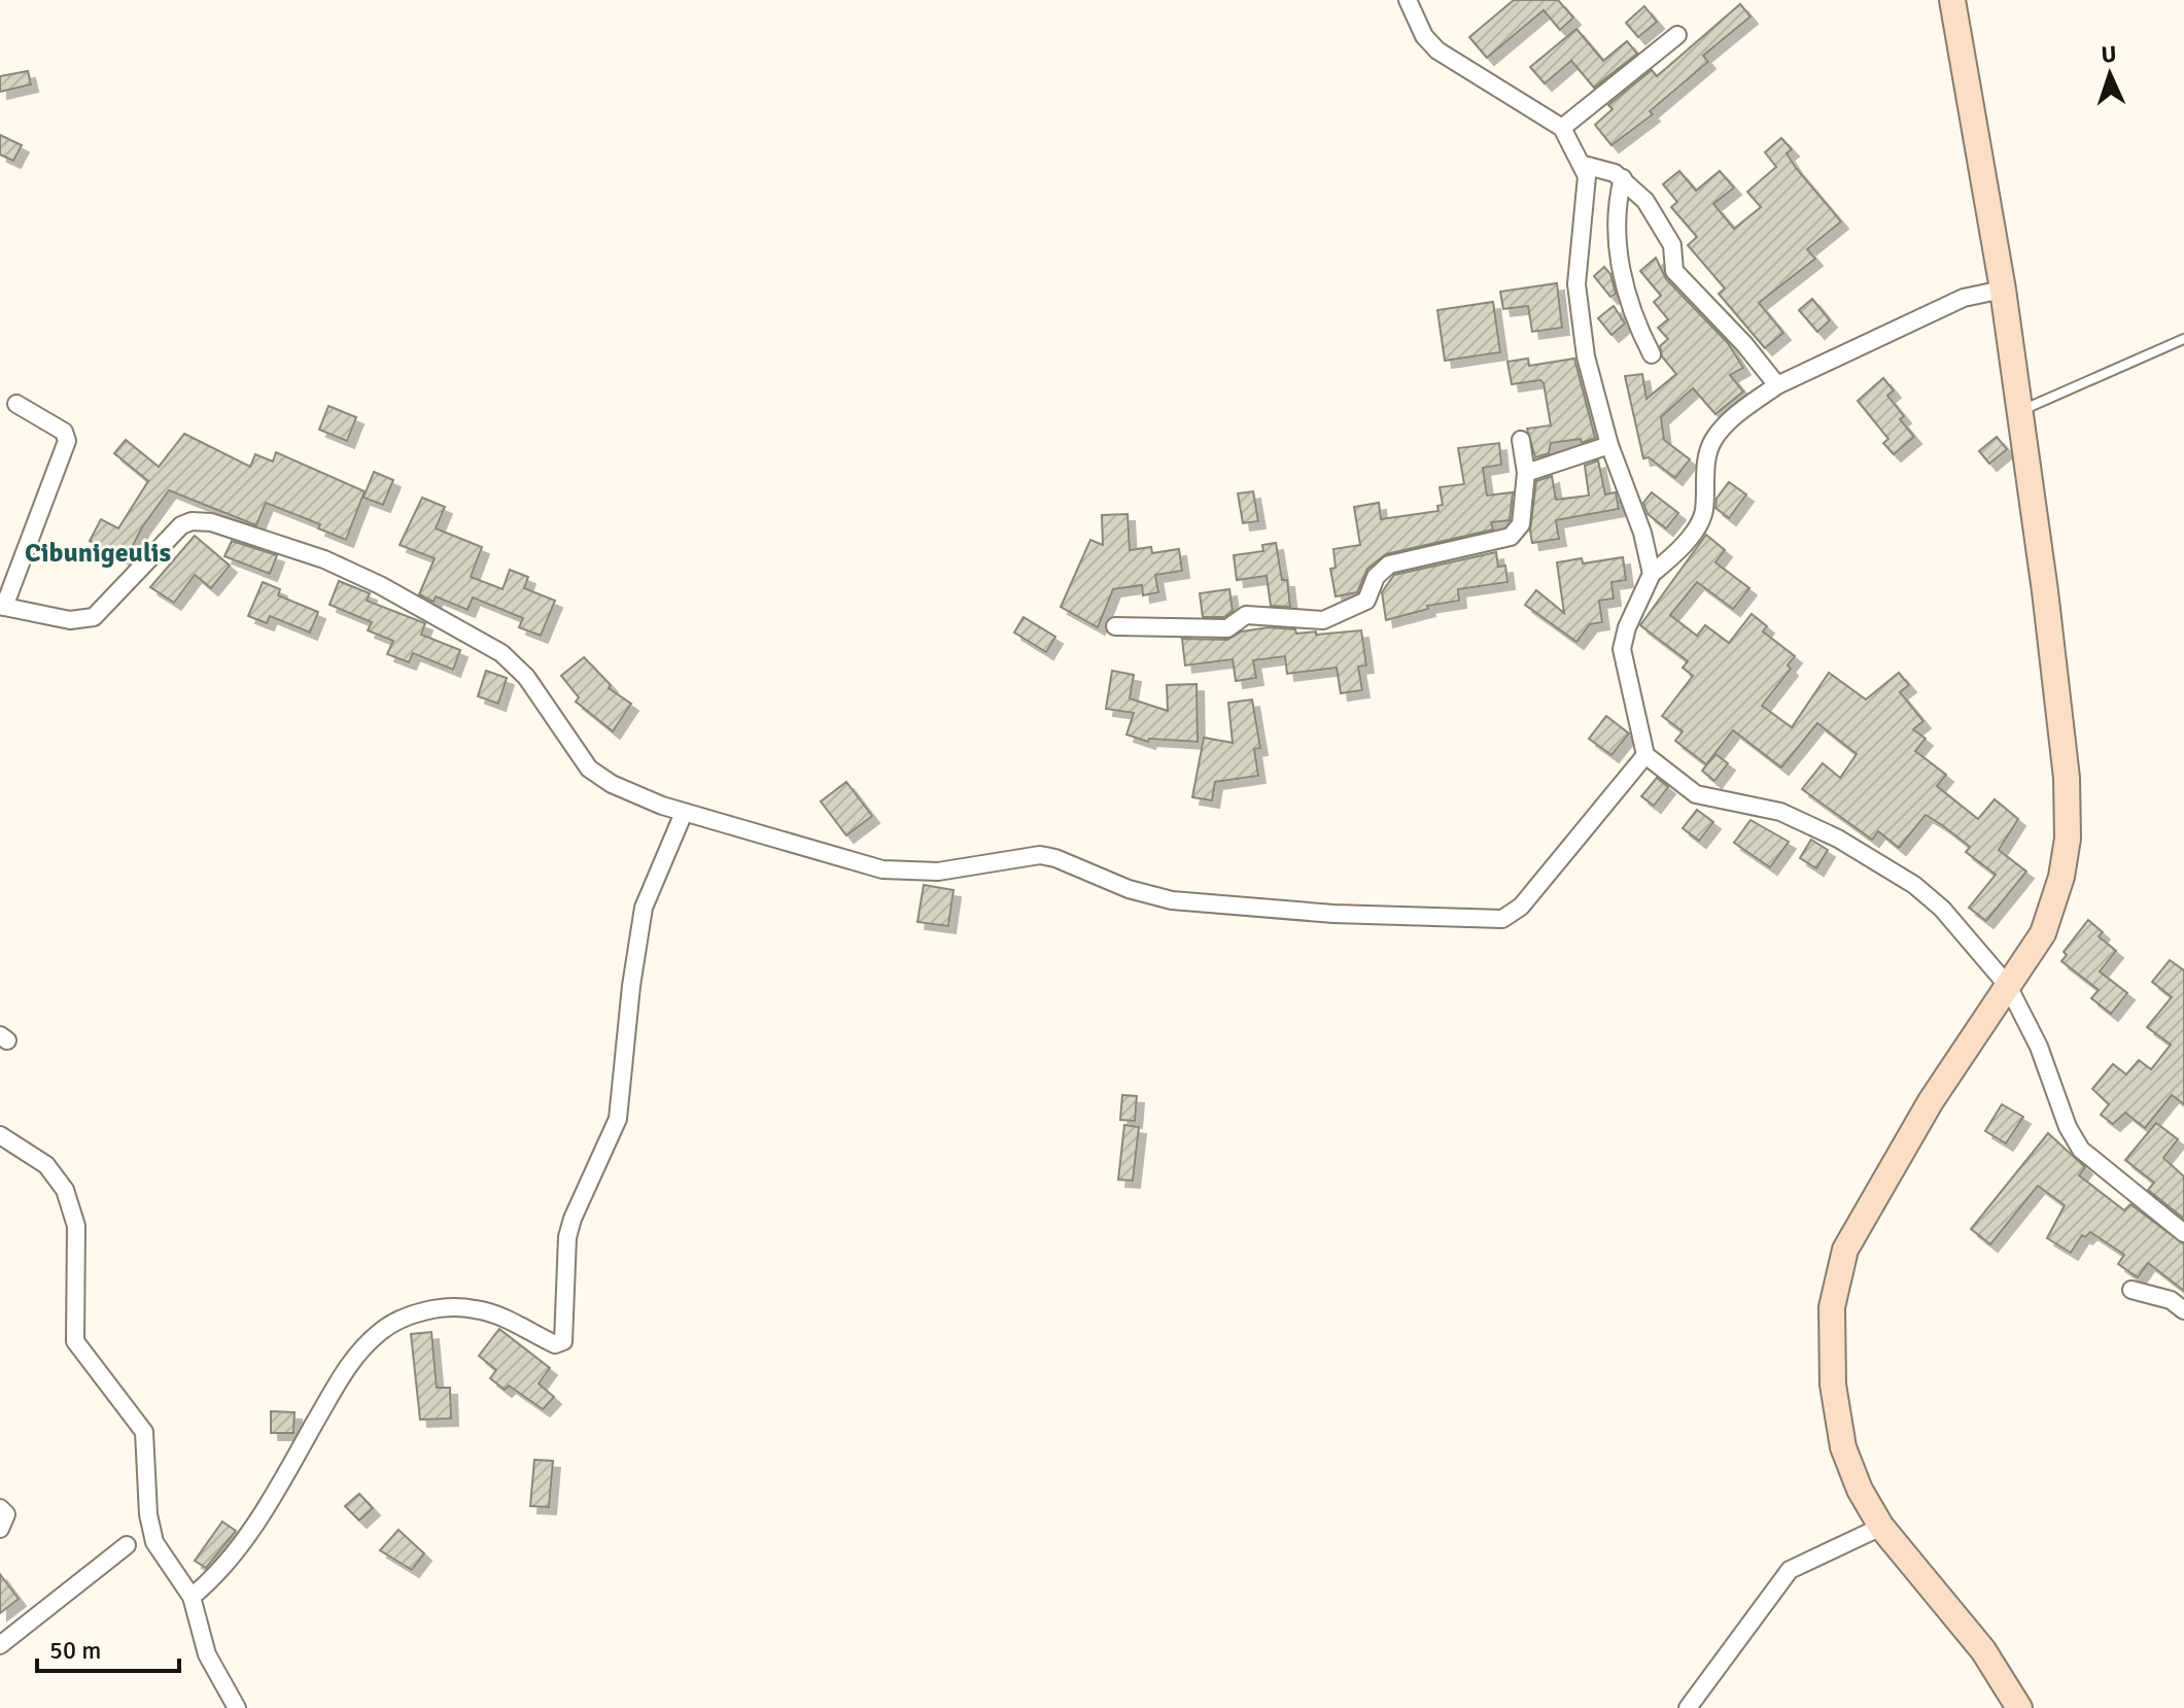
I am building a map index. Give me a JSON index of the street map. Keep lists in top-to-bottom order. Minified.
{"districts":["Cibunigeulis"],"scale_bar":"50 m","north":"top"}
